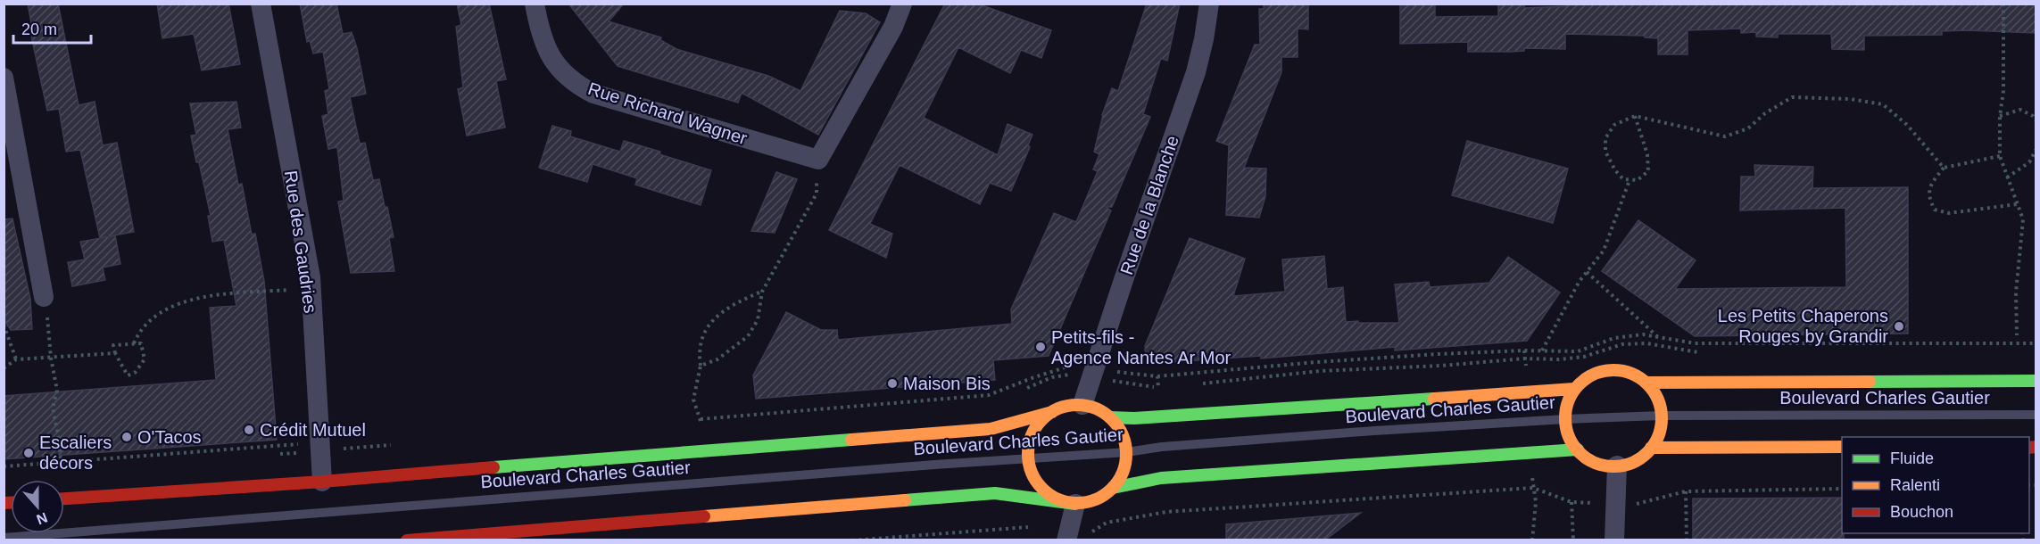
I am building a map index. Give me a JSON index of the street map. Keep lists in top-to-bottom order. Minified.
{"streets":{"main road":["Boulevard Charles Gautier"],"street":["Rue Richard Wagner","Rue de la Blanche","Rue des Gaudries"]},"crossings":[["Rue de la Blanche","Boulevard Charles Gautier"],["Rue des Gaudries","Boulevard Charles Gautier"]],"places":["Les Petits Chaperons Rouges by Grandir","Petits-fils - Agence Nantes Ar Mor","Maison Bis","Crédit Mutuel","O'Tacos","Escaliers décors"],"legend":["Fluide","Ralenti","Bouchon"],"scale_bar":"20 m","north":"bottom"}
